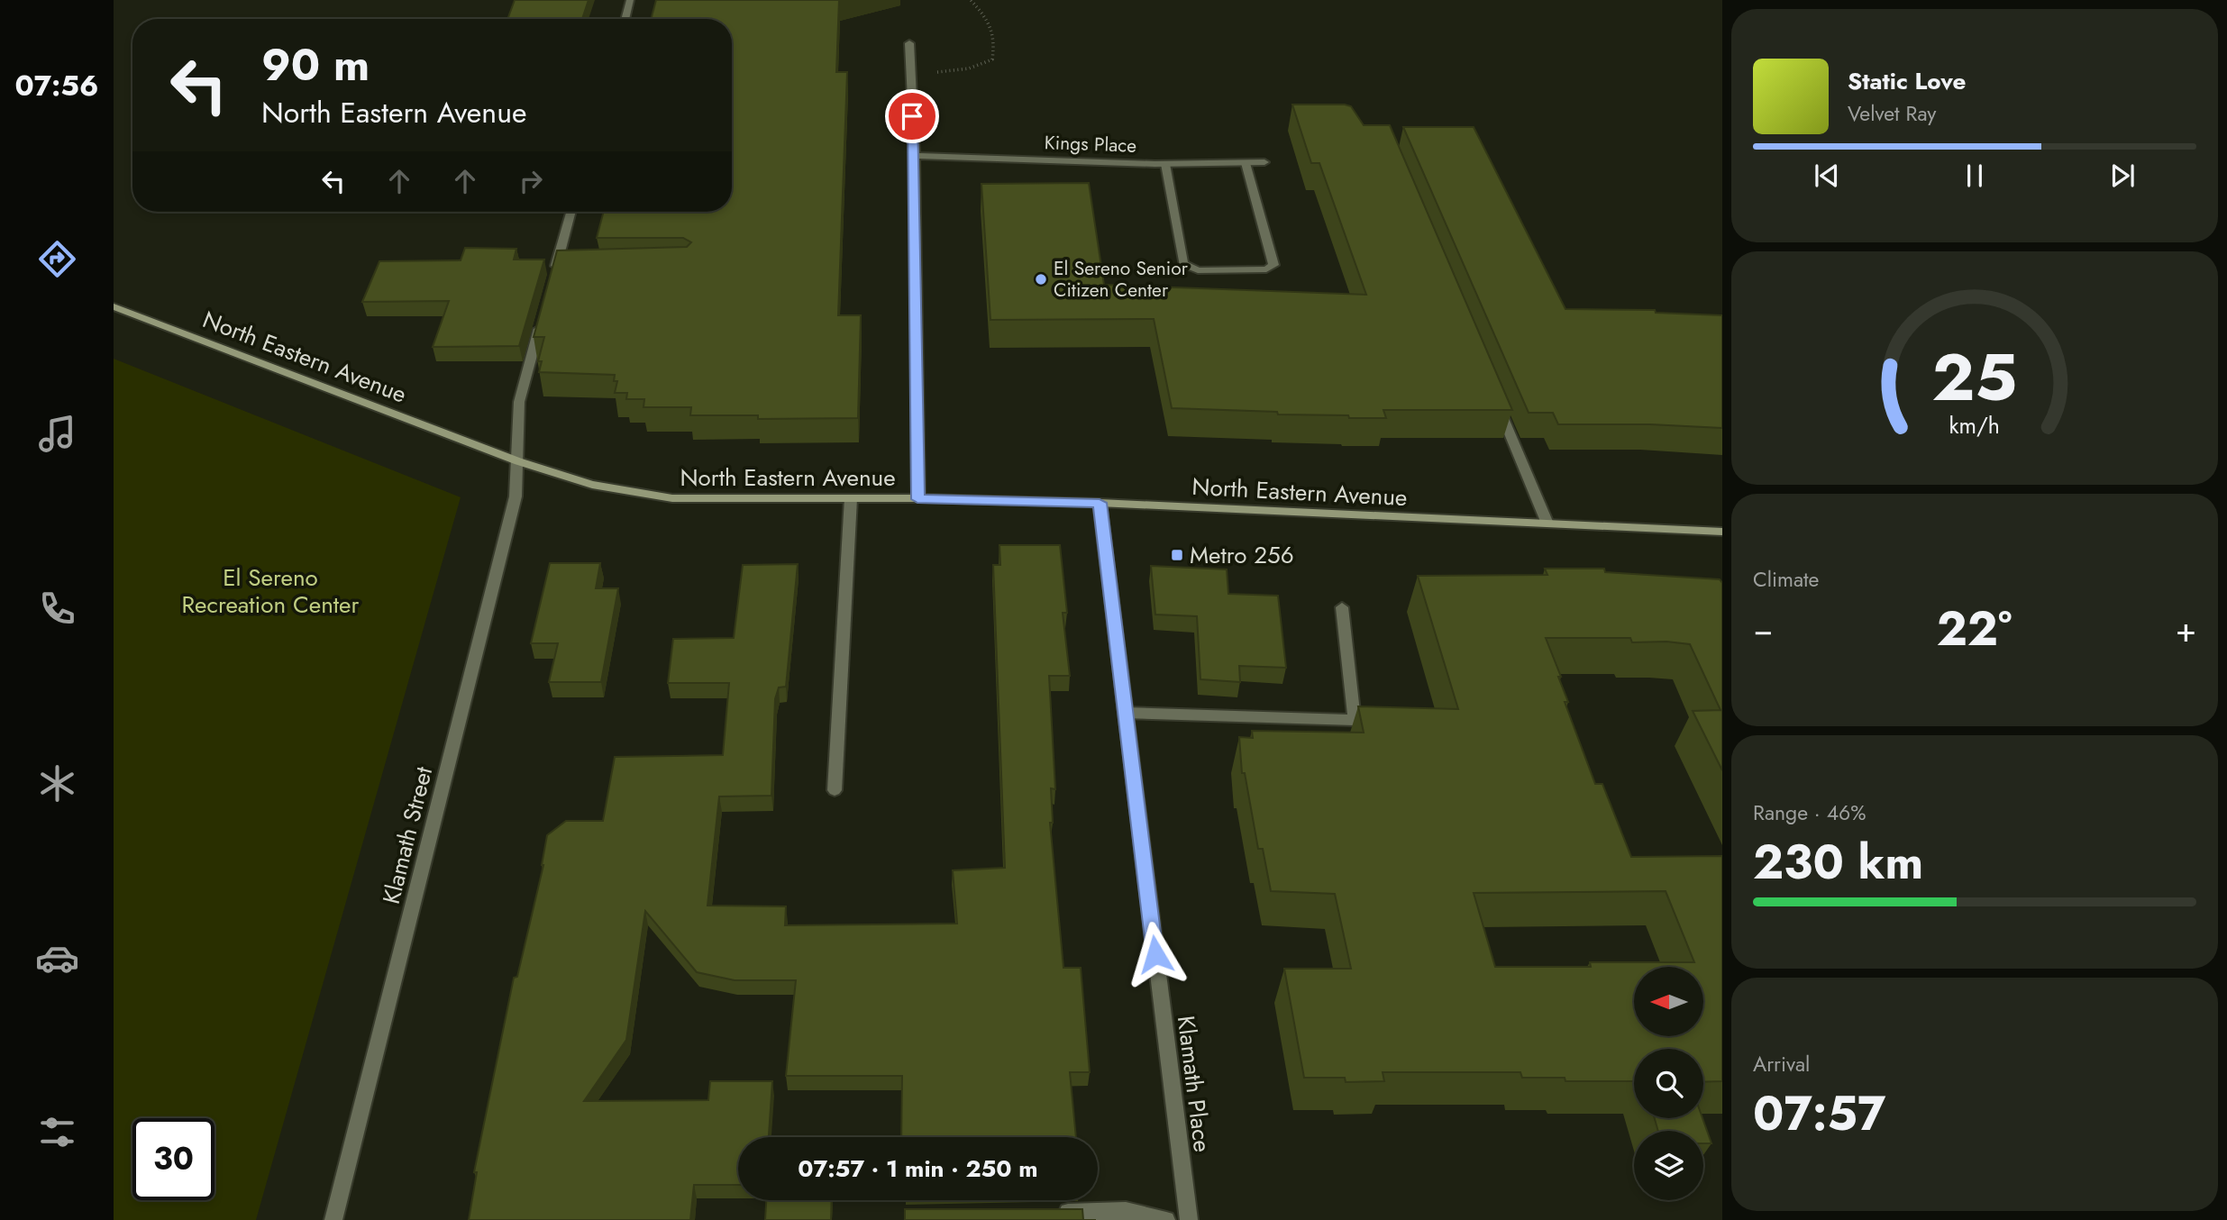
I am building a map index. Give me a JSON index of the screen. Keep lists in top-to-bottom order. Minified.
{"streets":{"main road":["North Eastern Avenue"],"street":["Kings Place","Klamath Street","Klamath Place"]},"crossings":[["North Eastern Avenue","Klamath Street"],["North Eastern Avenue","Klamath Place"]],"parks":["El Sereno Recreation Center"],"places":{"other":["El Sereno Senior Citizen Center"],"transit":["Metro 256"]},"north":"left","page":{"tabs":"07:56","turn":["90 m","North Eastern Avenue"],"song":["Static Love","Velvet Ray"],"tile":["Climate",["Range · 46%","230 km"],["Arrival","07:57"]],"heat":["−","22°","+"],"limit":"30","trip":"07:57 · 1 min · 250 m","gauge":["25","km/h"]}}
